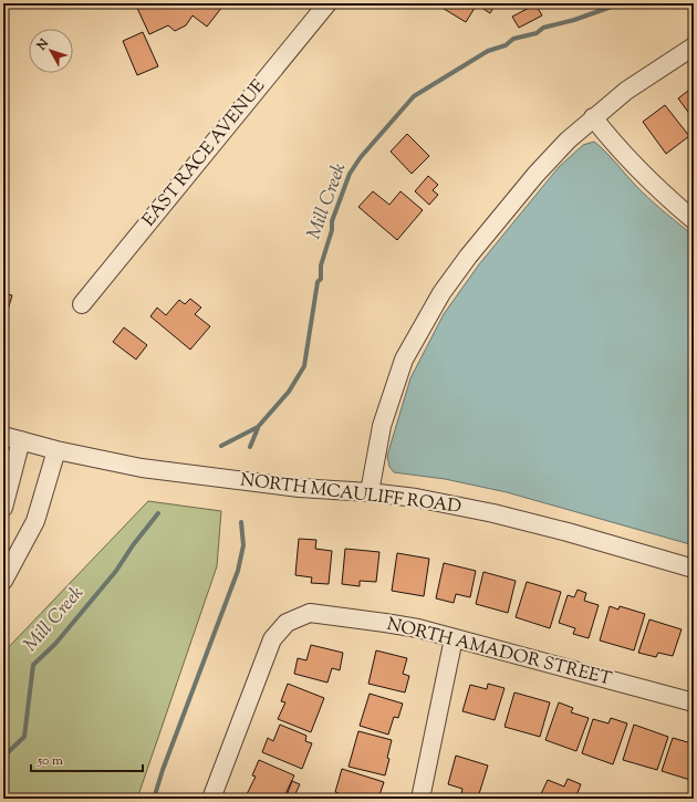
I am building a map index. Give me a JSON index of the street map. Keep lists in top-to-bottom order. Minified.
{"streets":{"street":["EAST RACE AVENUE","NORTH MCAULIFF ROAD","NORTH AMADOR STREET"]},"water":["Mill Creek"],"scale_bar":"50 m","north":"top left"}
